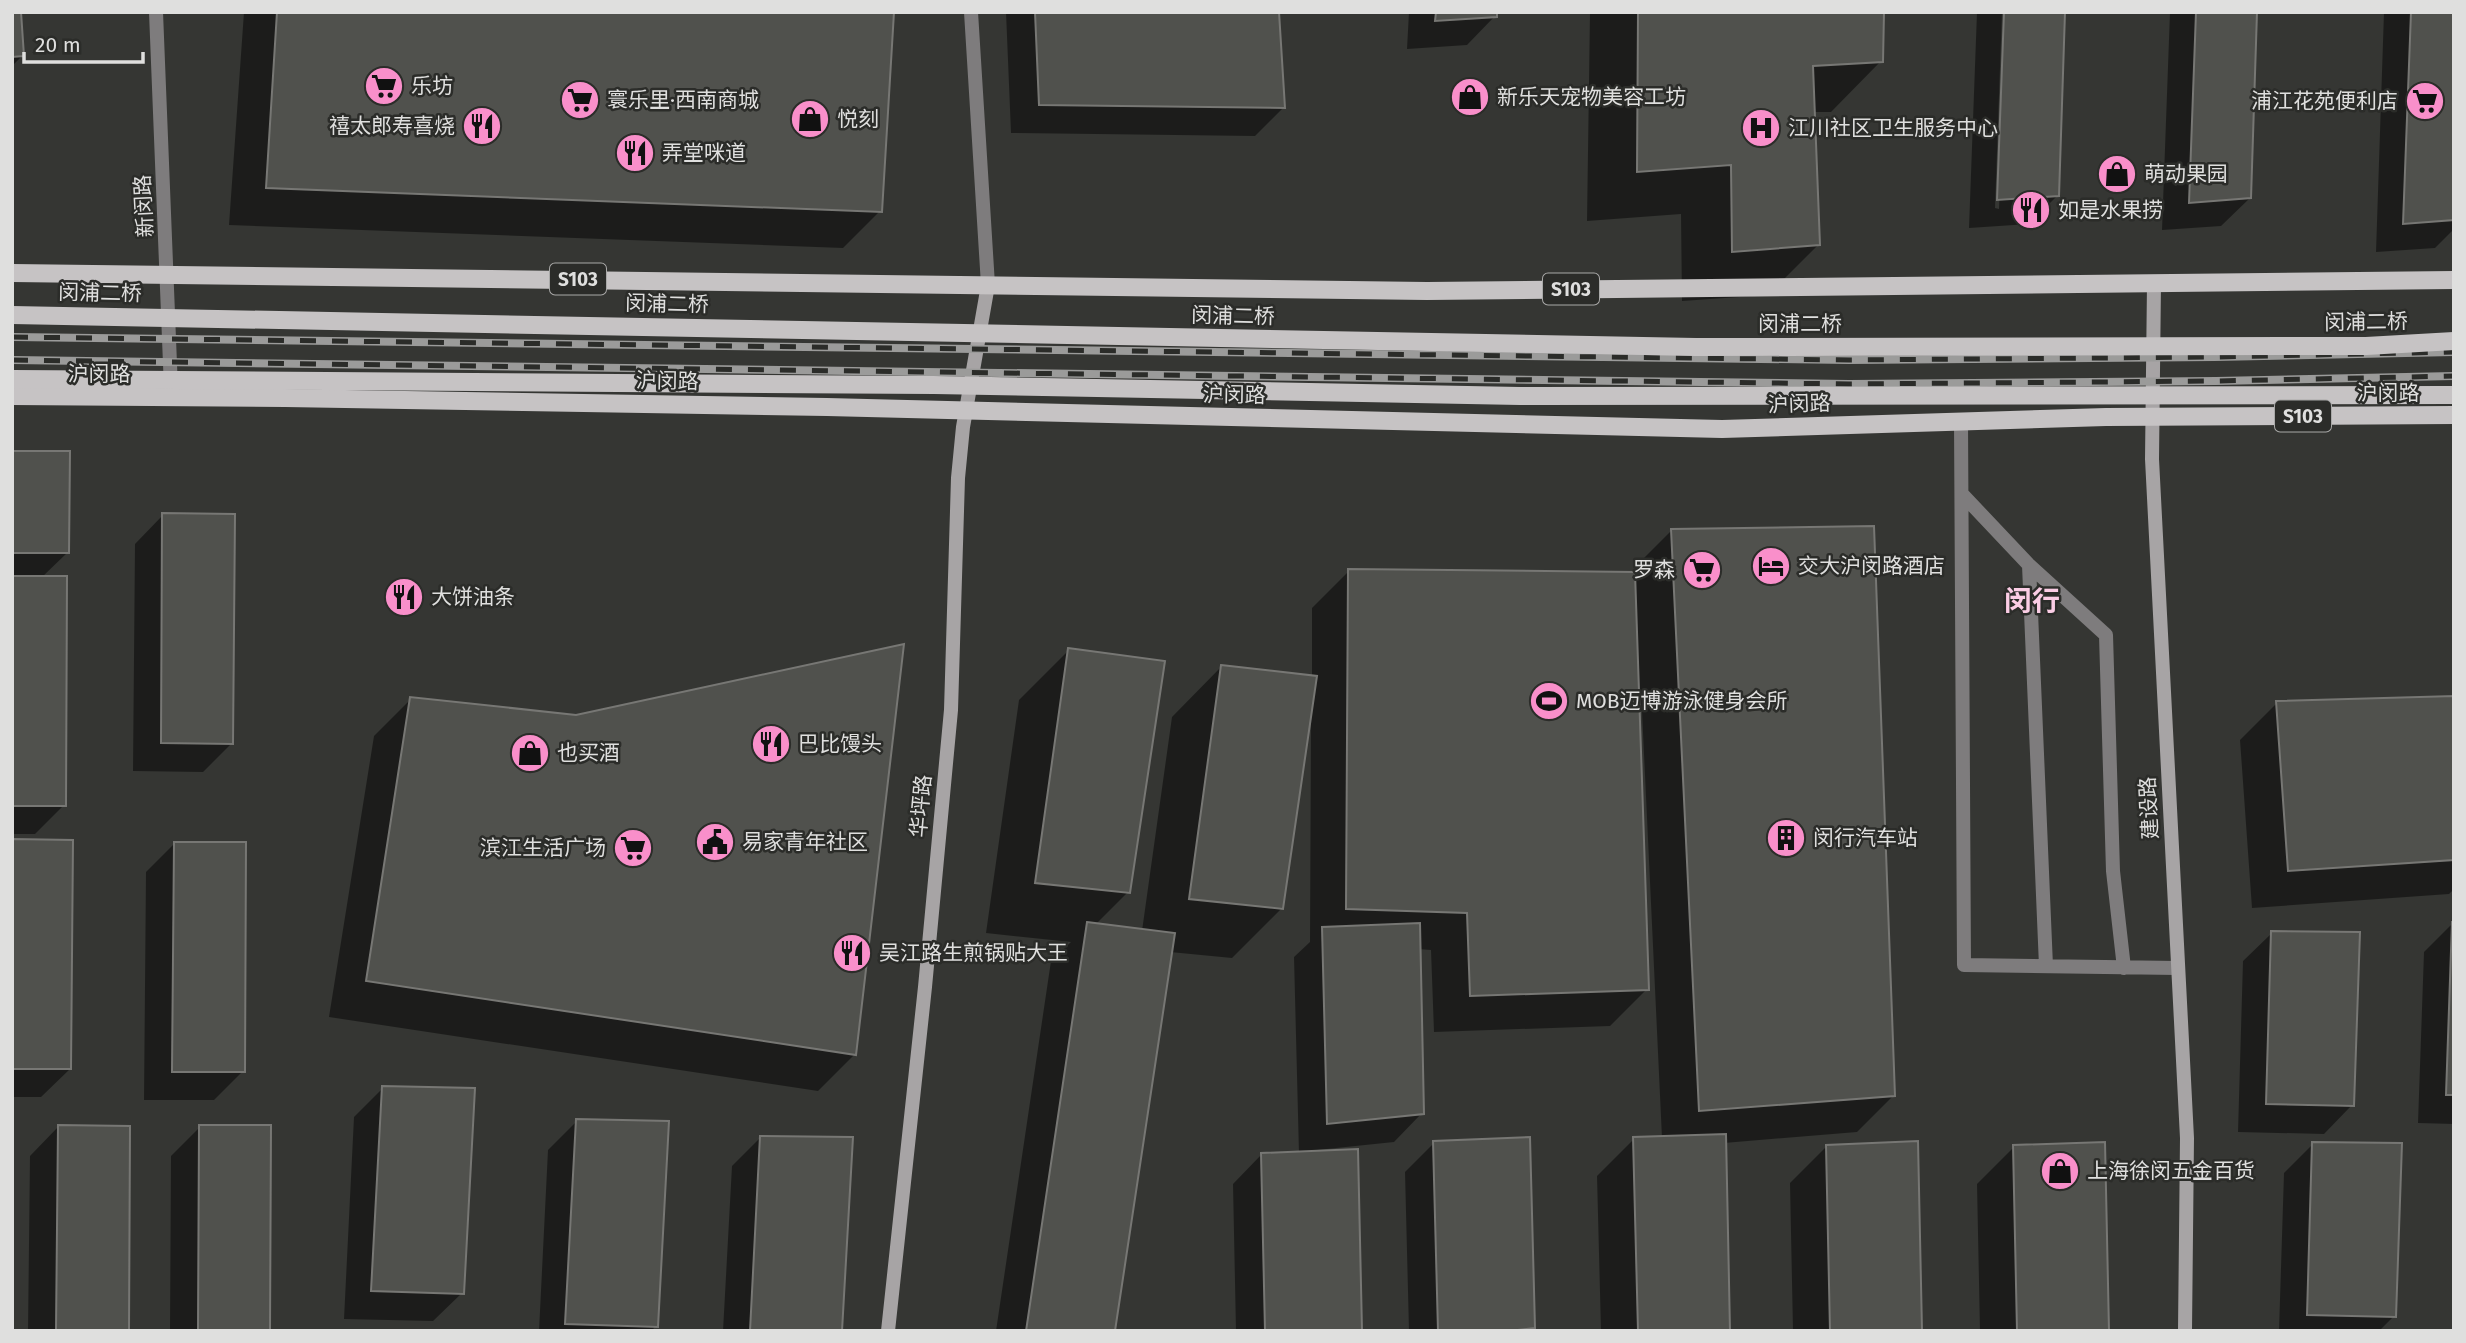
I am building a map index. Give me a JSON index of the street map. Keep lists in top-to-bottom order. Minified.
{"streets":{"main road":["S103","闵浦二桥","沪闵路"],"street":["新闵路","华坪路","建设路"]},"crossings":[["新闵路","S103"],["新闵路","沪闵路"],["S103","华坪路"],["S103","建设路"],["沪闵路","华坪路"],["沪闵路","建设路"]],"districts":["闵行"],"places":{"supermarket":["乐坊","寰乐里·西南商城","浦江花苑便利店","罗森","滨江生活广场"],"shop":["新乐天宠物美容工坊","悦刻","萌动果园","也买酒","上海徐闵五金百货"],"restaurant":["禧太郎寿喜烧","弄堂咪道","如是水果捞","大饼油条","巴比馒头","吴江路生煎锅贴大王"],"hospital":["江川社区卫生服务中心"],"hotel":["交大沪闵路酒店"],"sports":["MOB迈博游泳健身会所"],"building":["闵行汽车站"],"public building":["易家青年社区"]},"scale_bar":"20 m"}
